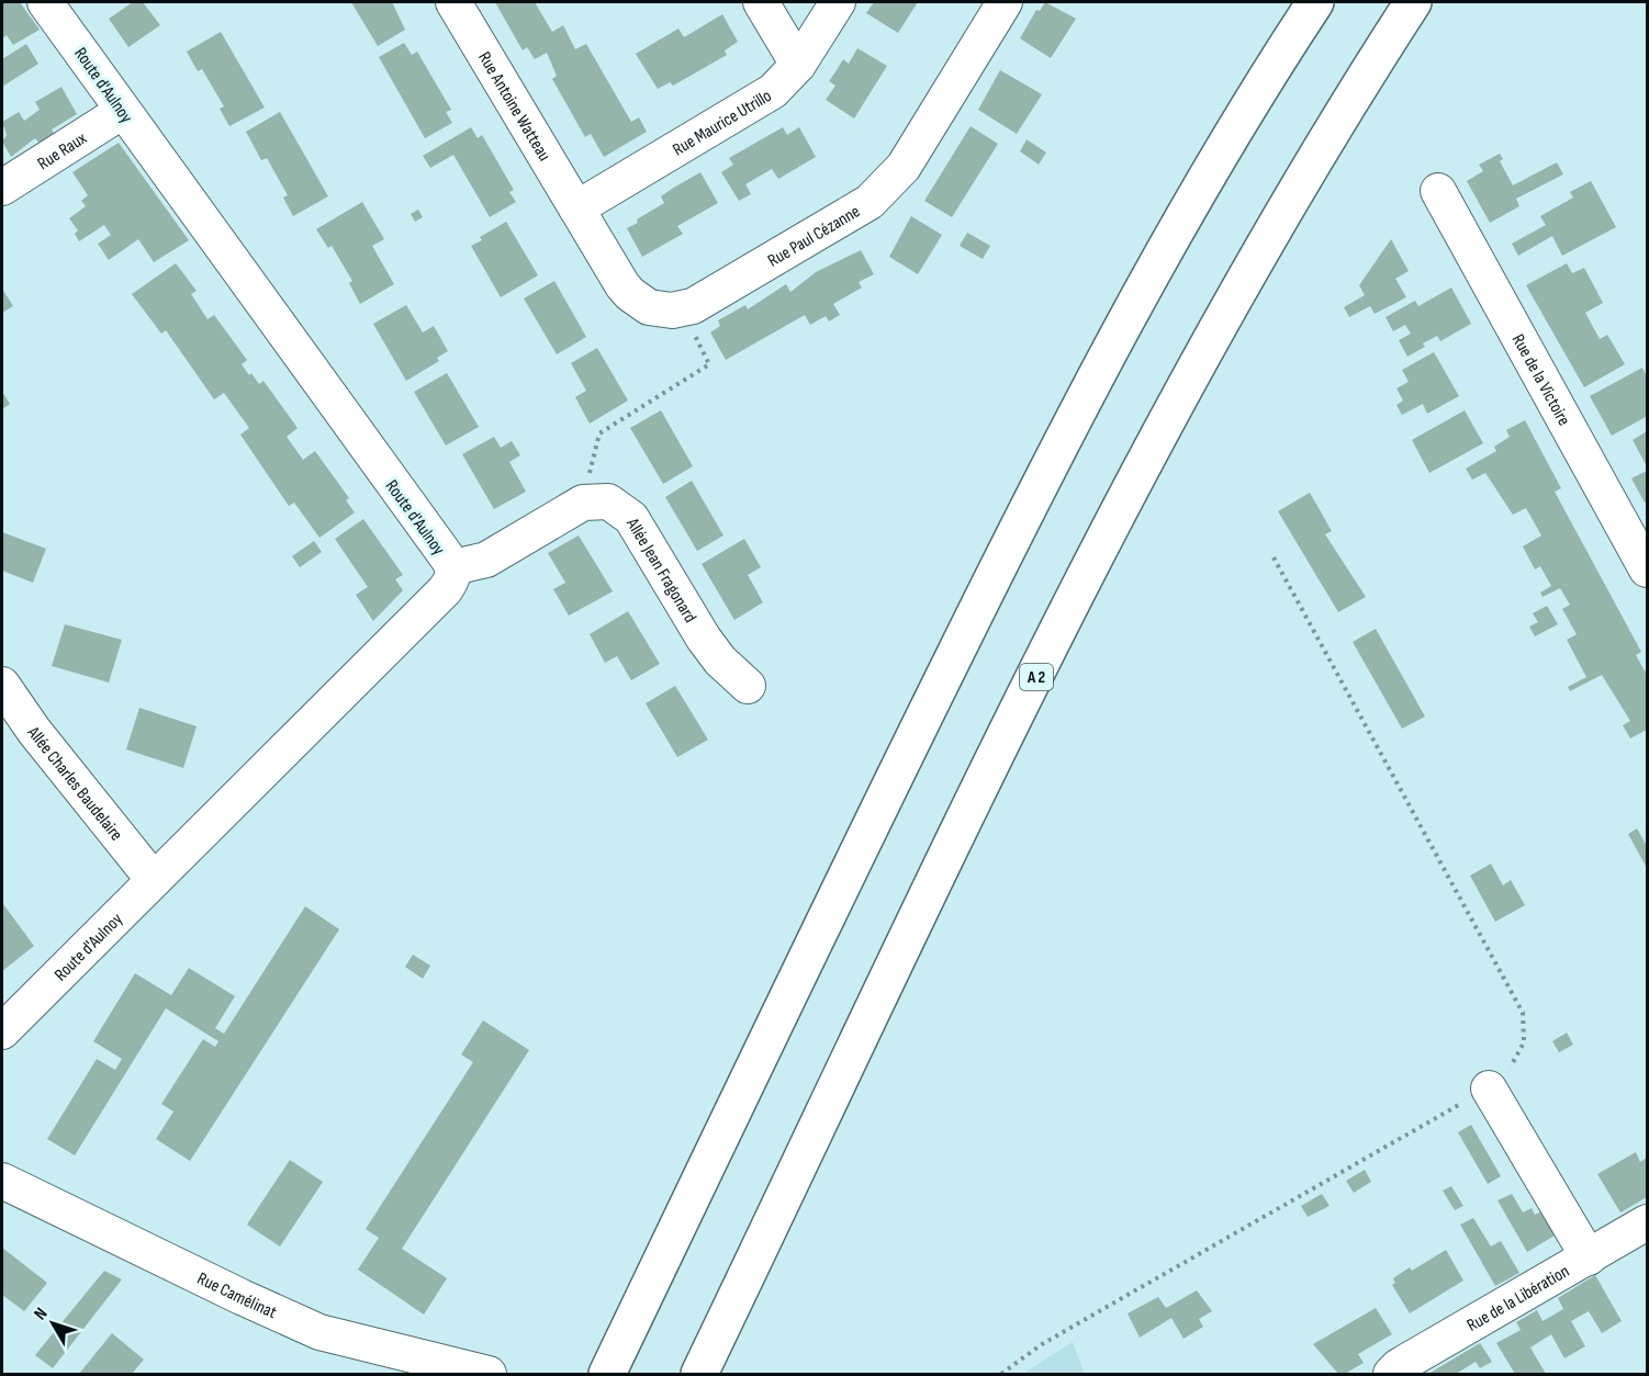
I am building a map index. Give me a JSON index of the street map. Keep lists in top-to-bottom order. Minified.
{"streets":{"highway":["A 2"],"street":["Route d'Aulnoy","Rue Antoine Watteau","Rue Maurice Utrillo","Rue Raux","Rue Paul Cézanne","Rue de la Victoire","Allée Jean Fragonard","Allée Charles Baudelaire","Rue Camélinat","Rue de la Libération"]},"crossings":[["Route d'Aulnoy","Rue Raux"],["Route d'Aulnoy","Allée Charles Baudelaire"],["Rue Antoine Watteau","Rue Maurice Utrillo"],["Rue Antoine Watteau","Rue Paul Cézanne"],["Rue Maurice Utrillo","Rue Paul Cézanne"]],"north":"top left"}
